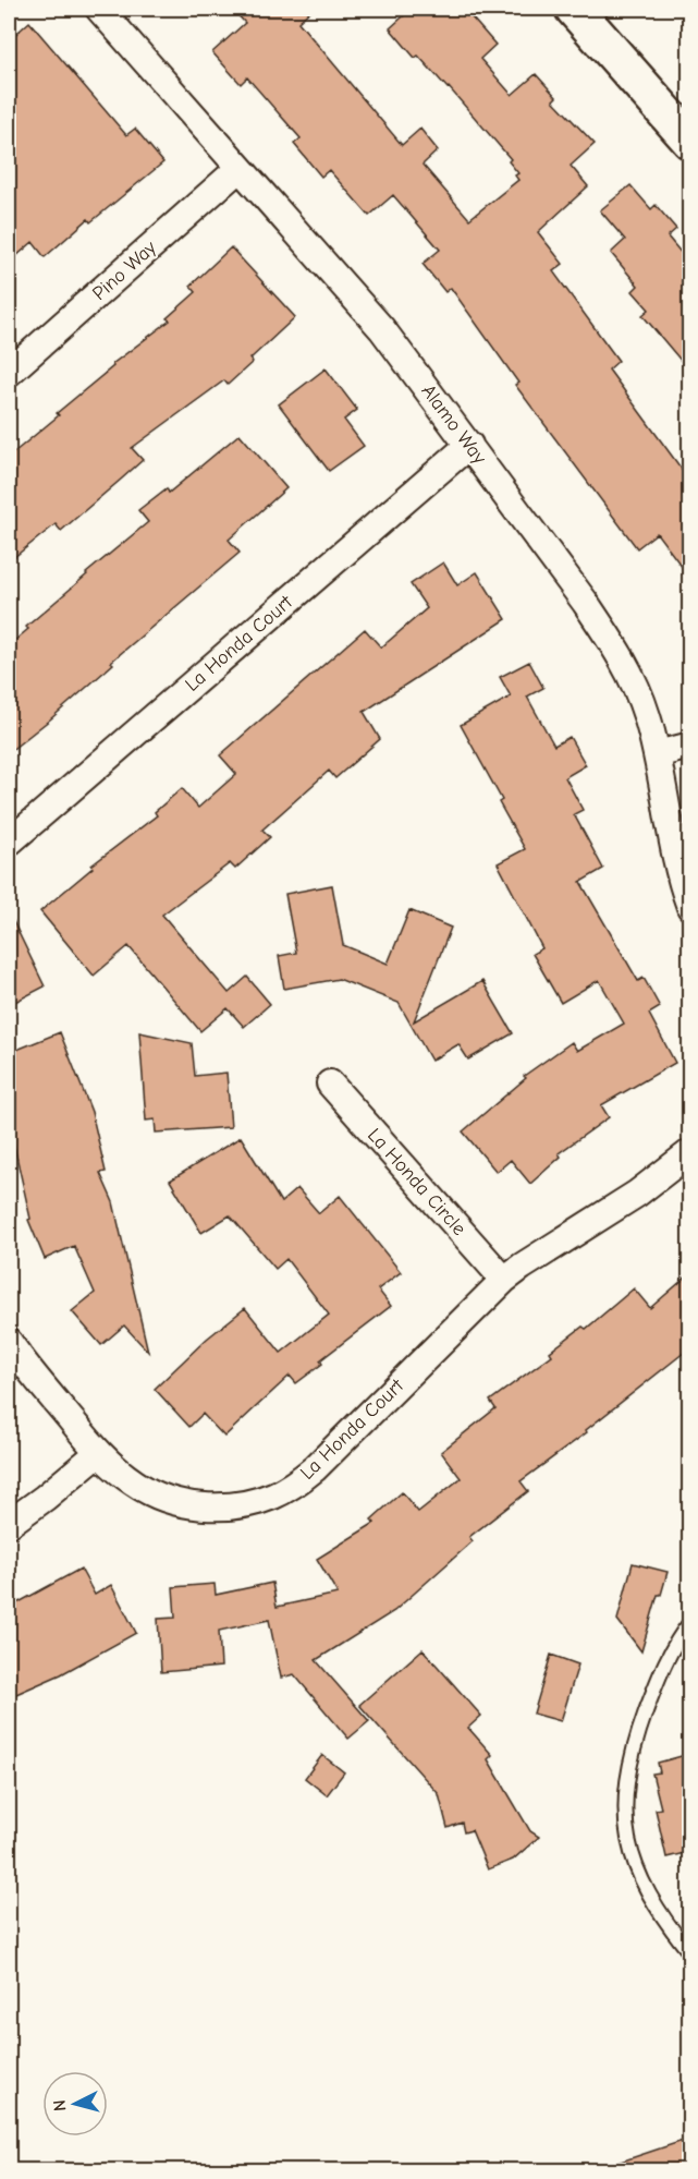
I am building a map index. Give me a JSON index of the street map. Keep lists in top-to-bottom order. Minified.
{"streets":{"street":["Pino Way","Alamo Way","La Honda Court","La Honda Circle"]},"crossings":[["Pino Way","Alamo Way"],["Alamo Way","La Honda Court"],["La Honda Court","La Honda Circle"]],"north":"left"}
